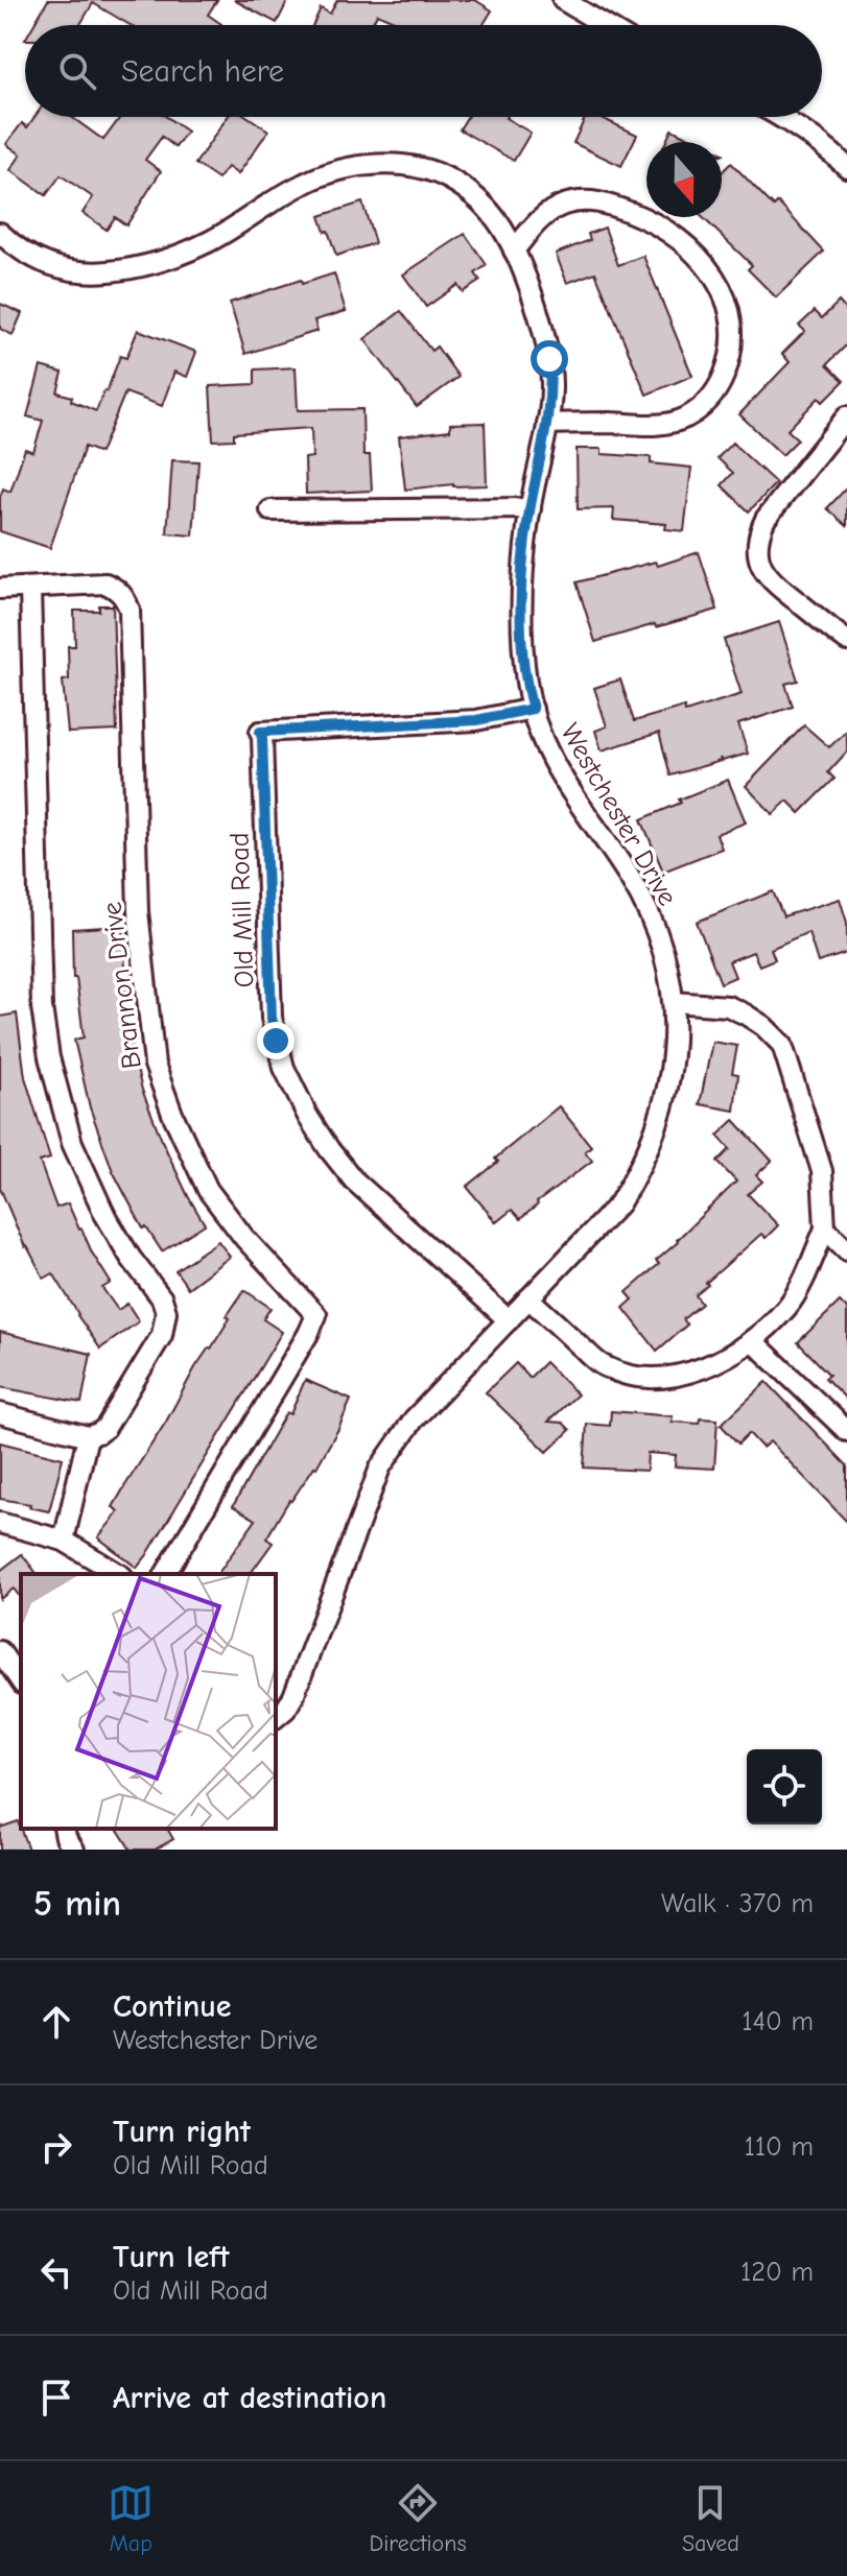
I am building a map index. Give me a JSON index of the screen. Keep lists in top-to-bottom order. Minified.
{"streets":{"street":["Westchester Drive","Old Mill Road","Brannon Drive"]},"crossings":[["Westchester Drive","Old Mill Road"]],"north":"bottom","page":{"search":"Search here","heading":["5 min","Walk · 370 m"],"list":[["Continue","Westchester Drive","140 m"],["Turn right","Old Mill Road","110 m"],["Turn left","Old Mill Road","120 m"],"Arrive at destination"],"nav":["Map","Directions","Saved"]}}
